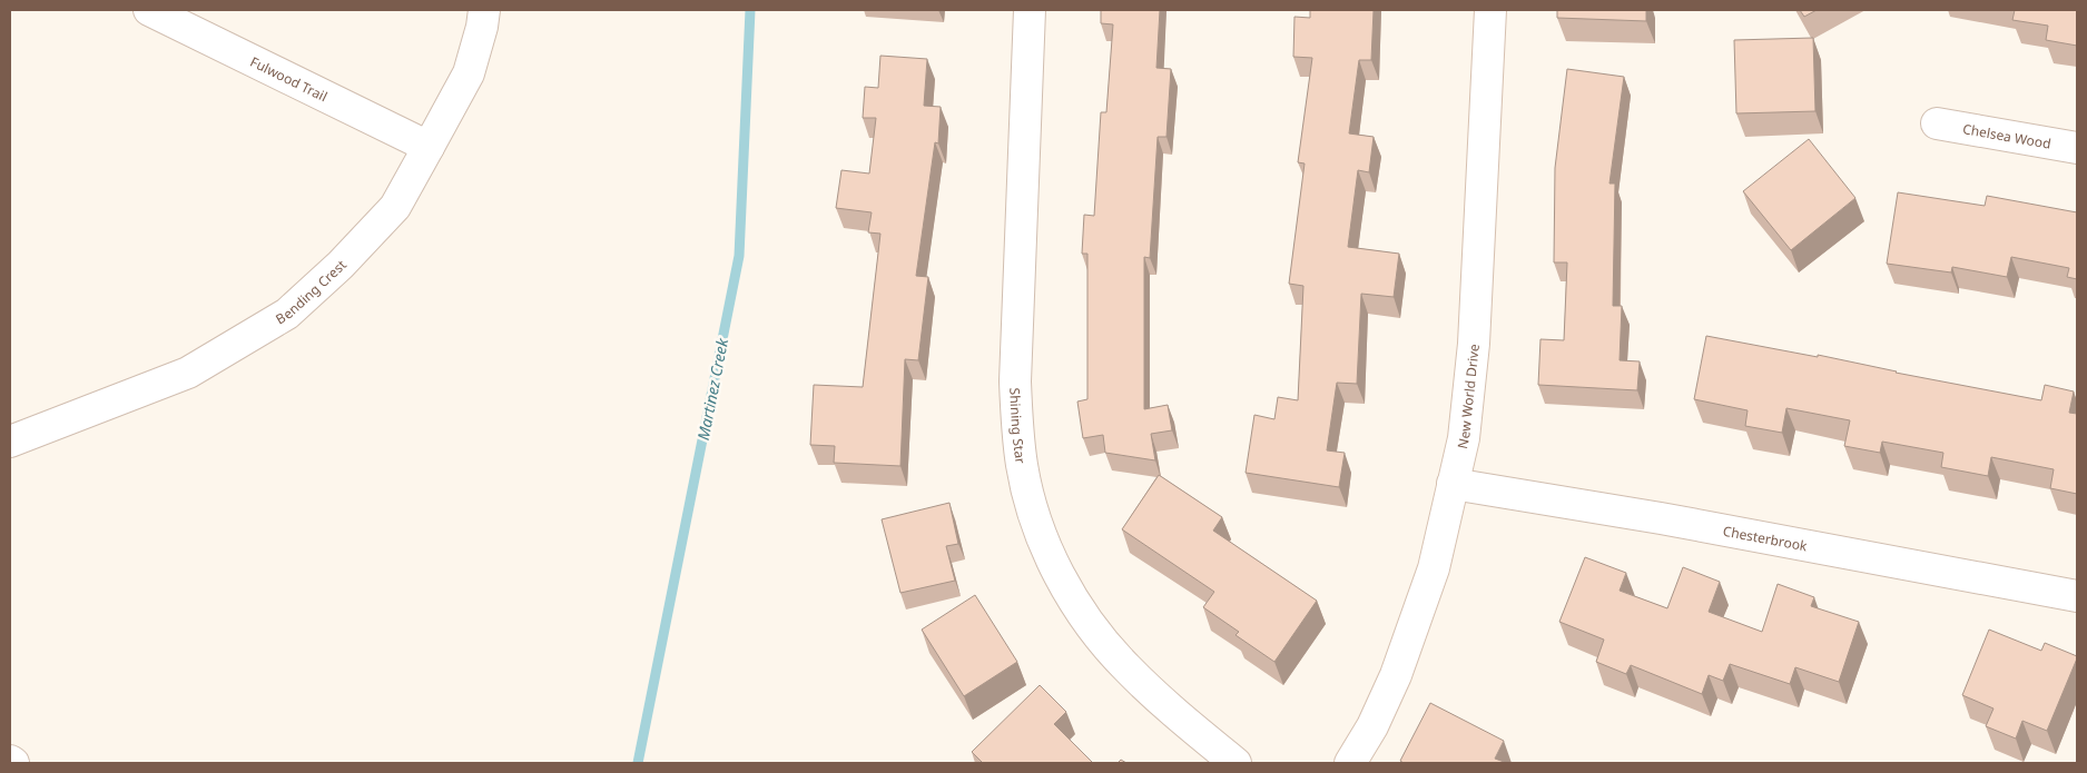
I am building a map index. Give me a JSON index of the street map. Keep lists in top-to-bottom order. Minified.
{"streets":{"street":["Fulwood Trail","Chelsea Wood","Bending Crest","New World Drive","Shining Star","Chesterbrook"]},"crossings":[["Fulwood Trail","Bending Crest"],["New World Drive","Chesterbrook"]],"water":["Martinez Creek"]}
